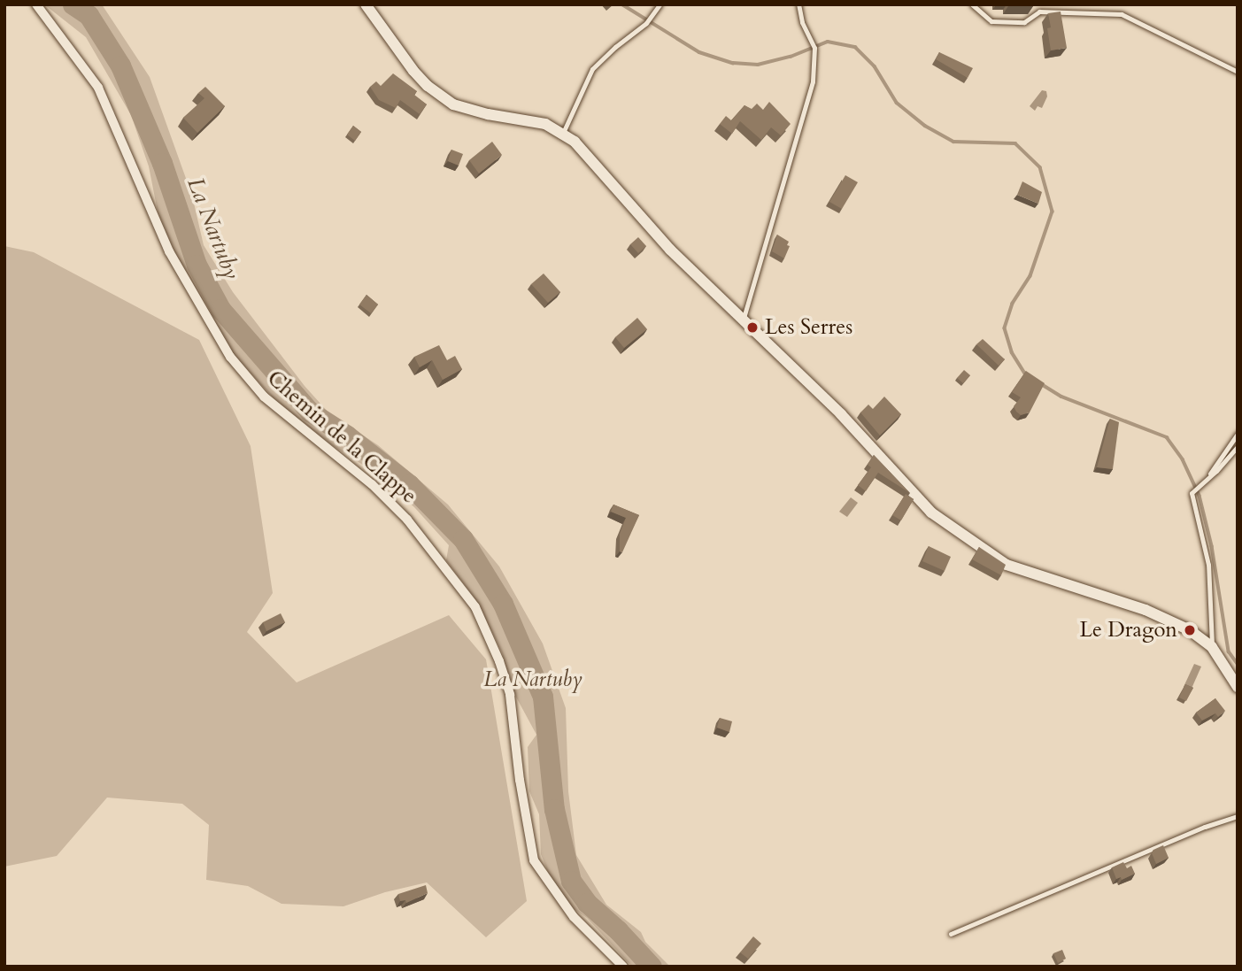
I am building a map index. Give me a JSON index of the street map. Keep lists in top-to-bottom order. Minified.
{"streets":{"street":["Chemin de la Clappe"]},"water":["La Nartuby"],"parks":["La Nartuby"],"places":["Les Serres","Le Dragon"]}
